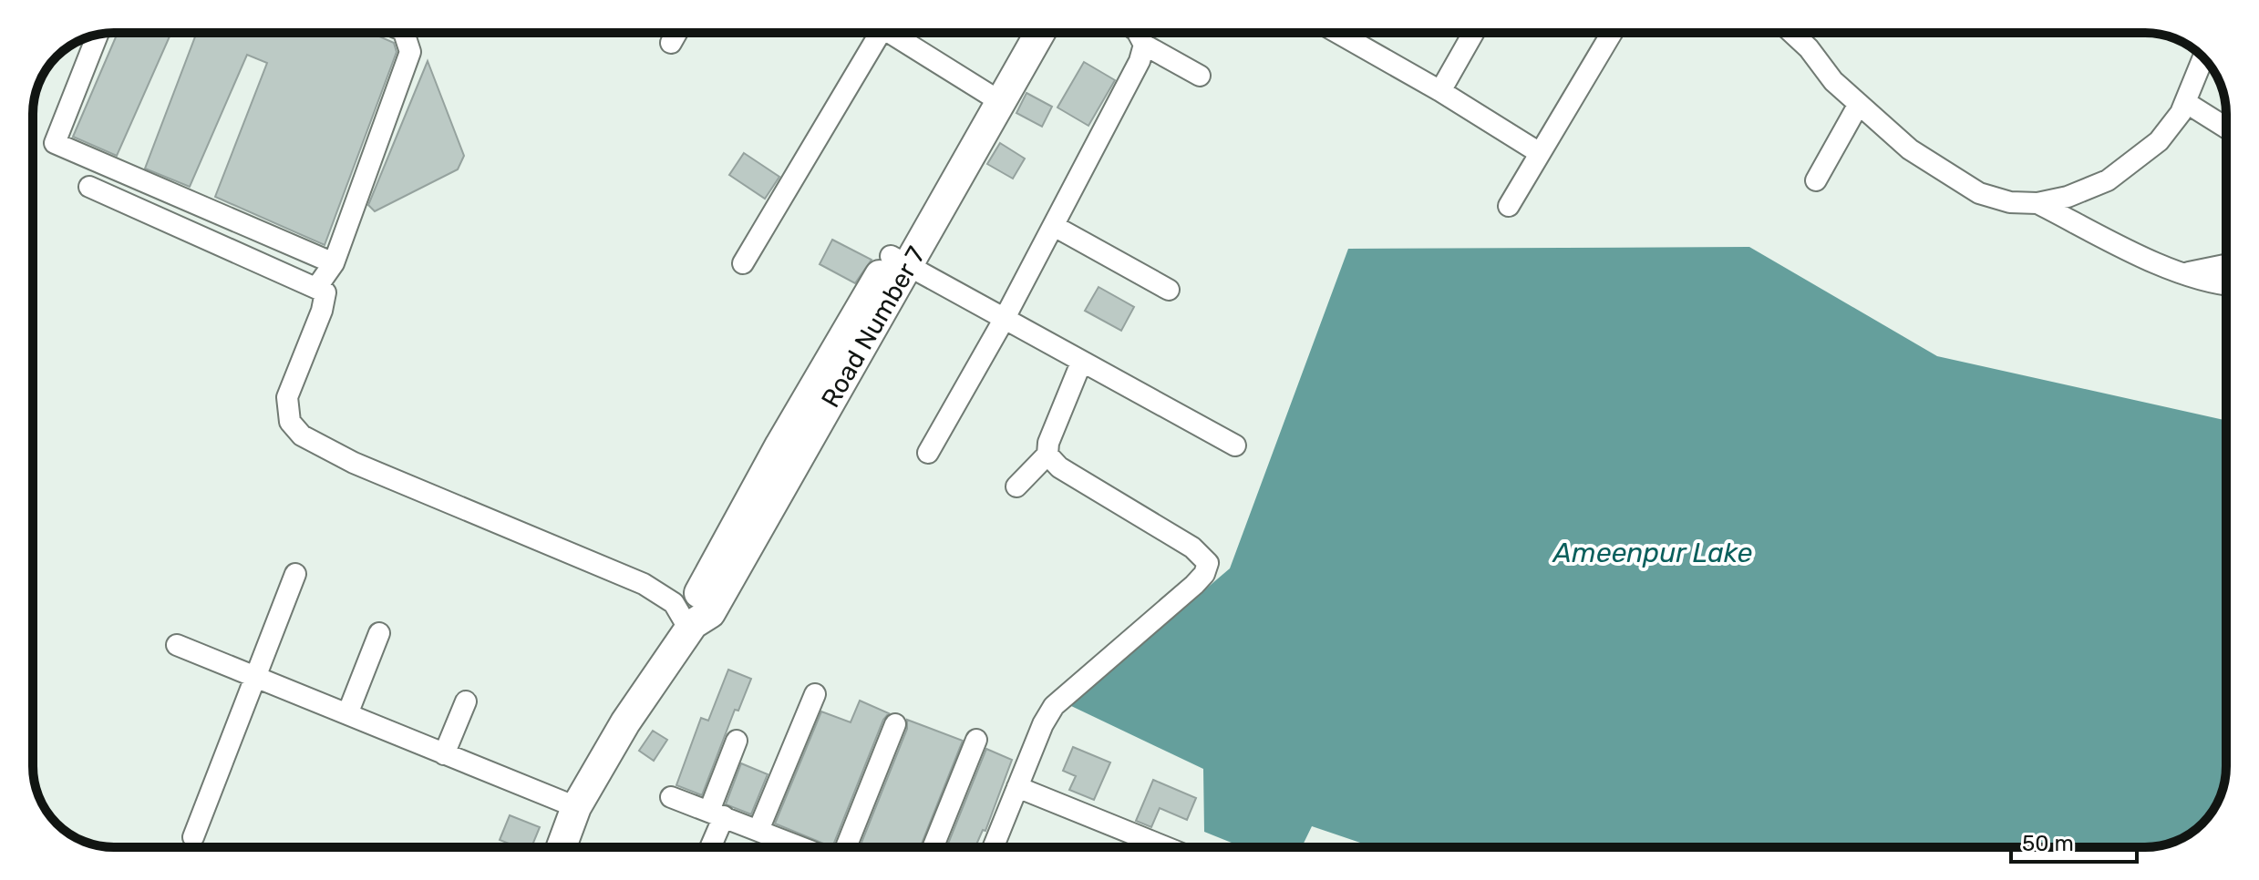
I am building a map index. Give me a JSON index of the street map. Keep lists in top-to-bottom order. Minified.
{"streets":{"street":["Road Number 7"]},"water":["Ameenpur Lake"],"scale_bar":"50 m"}
